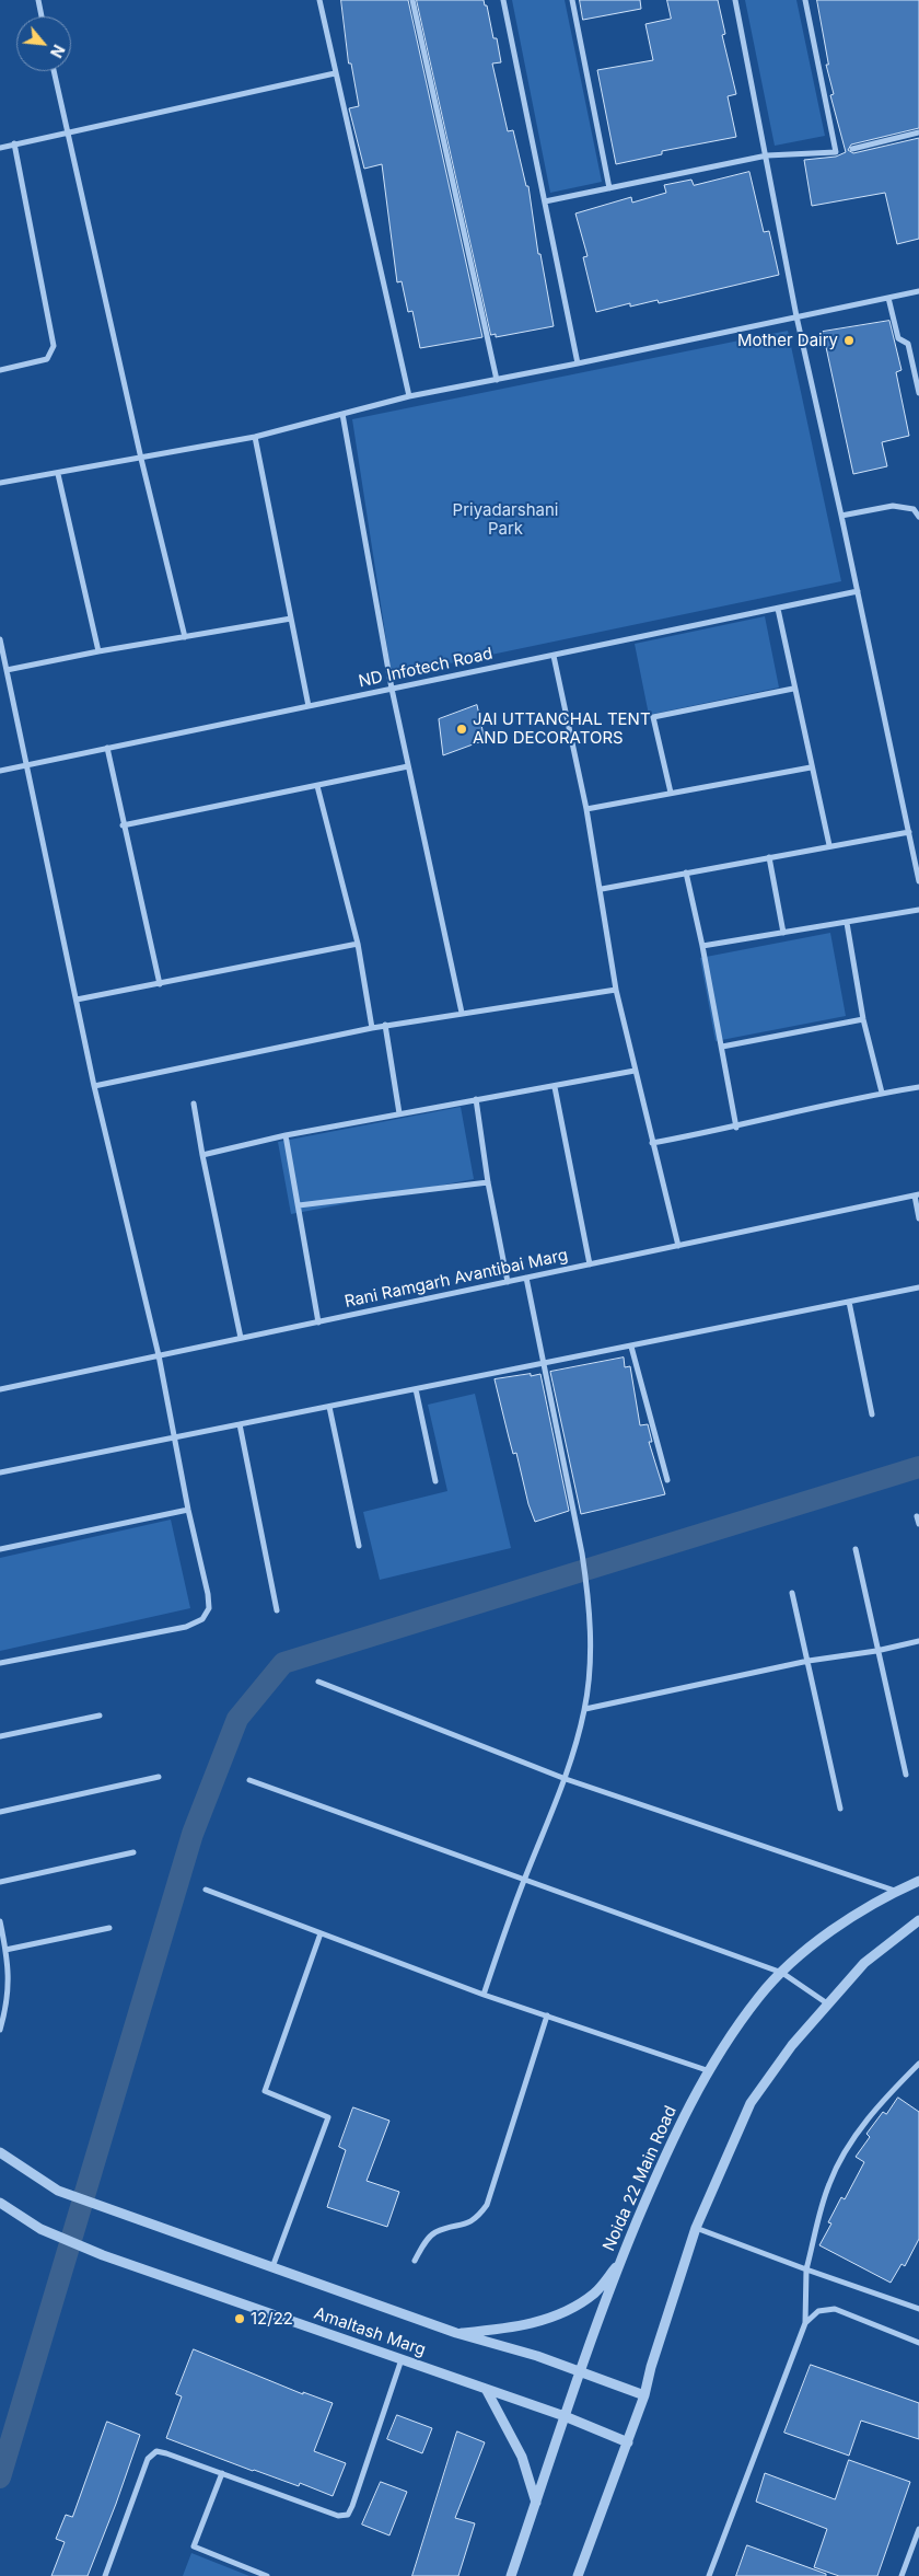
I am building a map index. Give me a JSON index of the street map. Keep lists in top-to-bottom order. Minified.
{"streets":{"street":["ND Infotech Road","Rani Ramgarh Avantibai Marg","Noida 22 Main Road","Amaltash Marg"]},"crossings":[["Noida 22 Main Road","Amaltash Marg"]],"parks":["Priyadarshani Park"],"places":["Mother Dairy","JAI UTTANCHAL TENT AND DECORATORS","12/22"],"north":"bottom right"}
